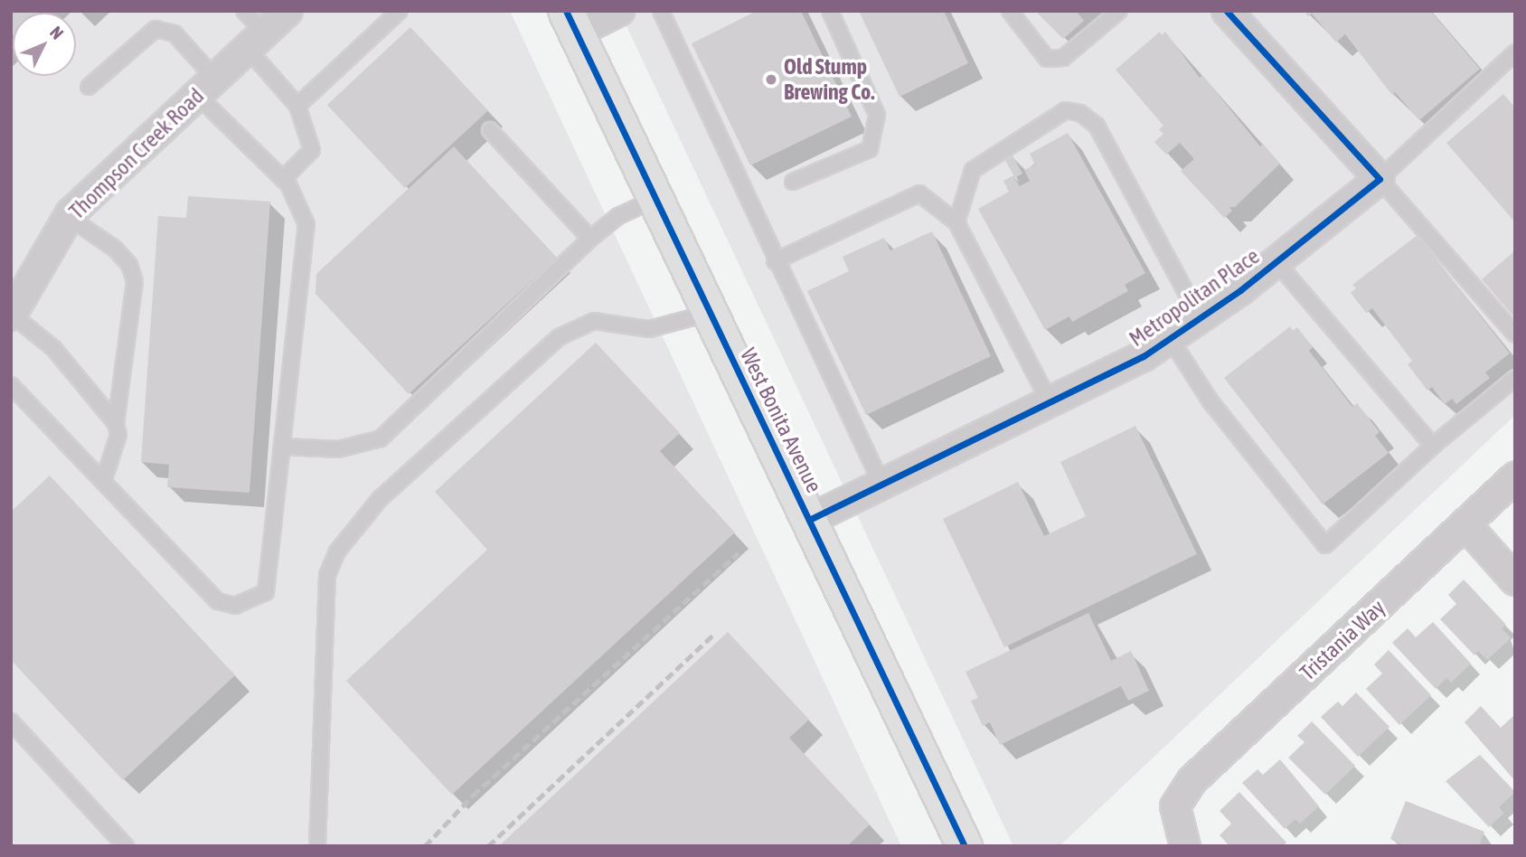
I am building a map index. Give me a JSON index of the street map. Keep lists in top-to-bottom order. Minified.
{"streets":{"main road":["West Bonita Avenue"],"street":["Thompson Creek Road","Metropolitan Place","Tristania Way"]},"crossings":[["Metropolitan Place","West Bonita Avenue"]],"places":["Old Stump Brewing Co."],"north":"top right"}
